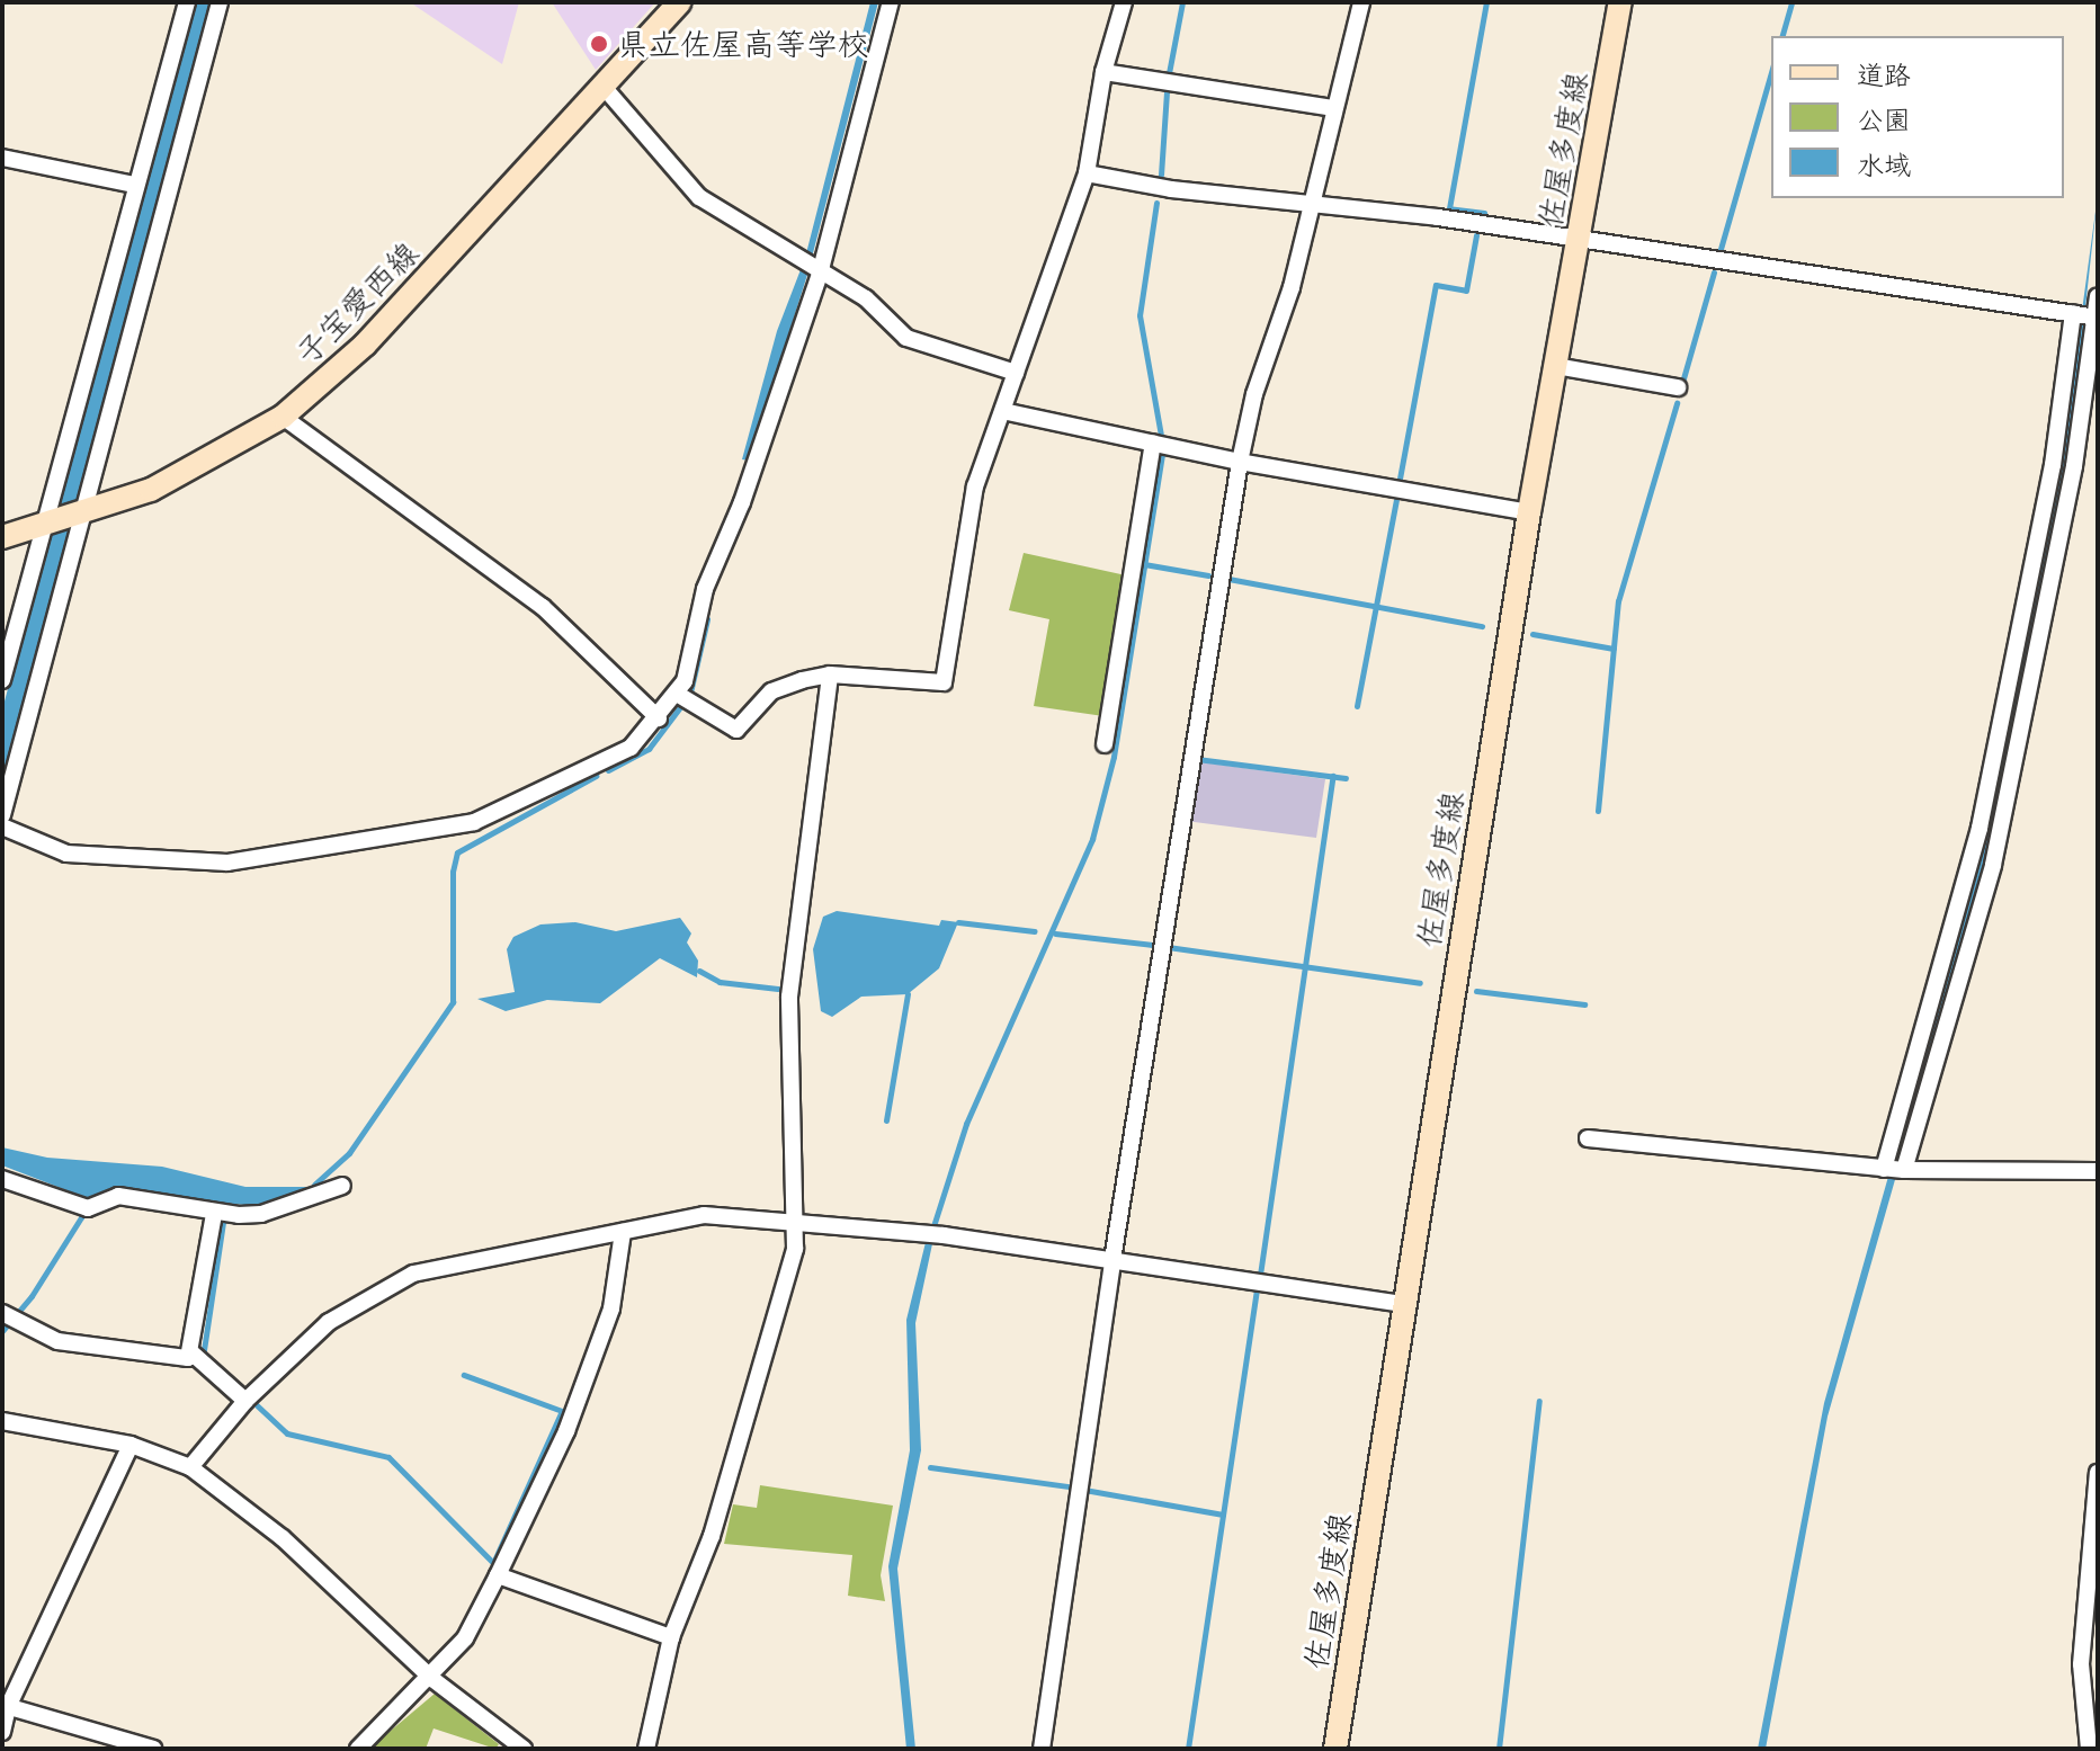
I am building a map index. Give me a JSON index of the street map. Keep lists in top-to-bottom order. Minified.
{"streets":{"main road":["佐屋多度線","子宝愛西線"]},"places":["県立佐屋高等学校"],"legend":["道路","公園","水域"]}
